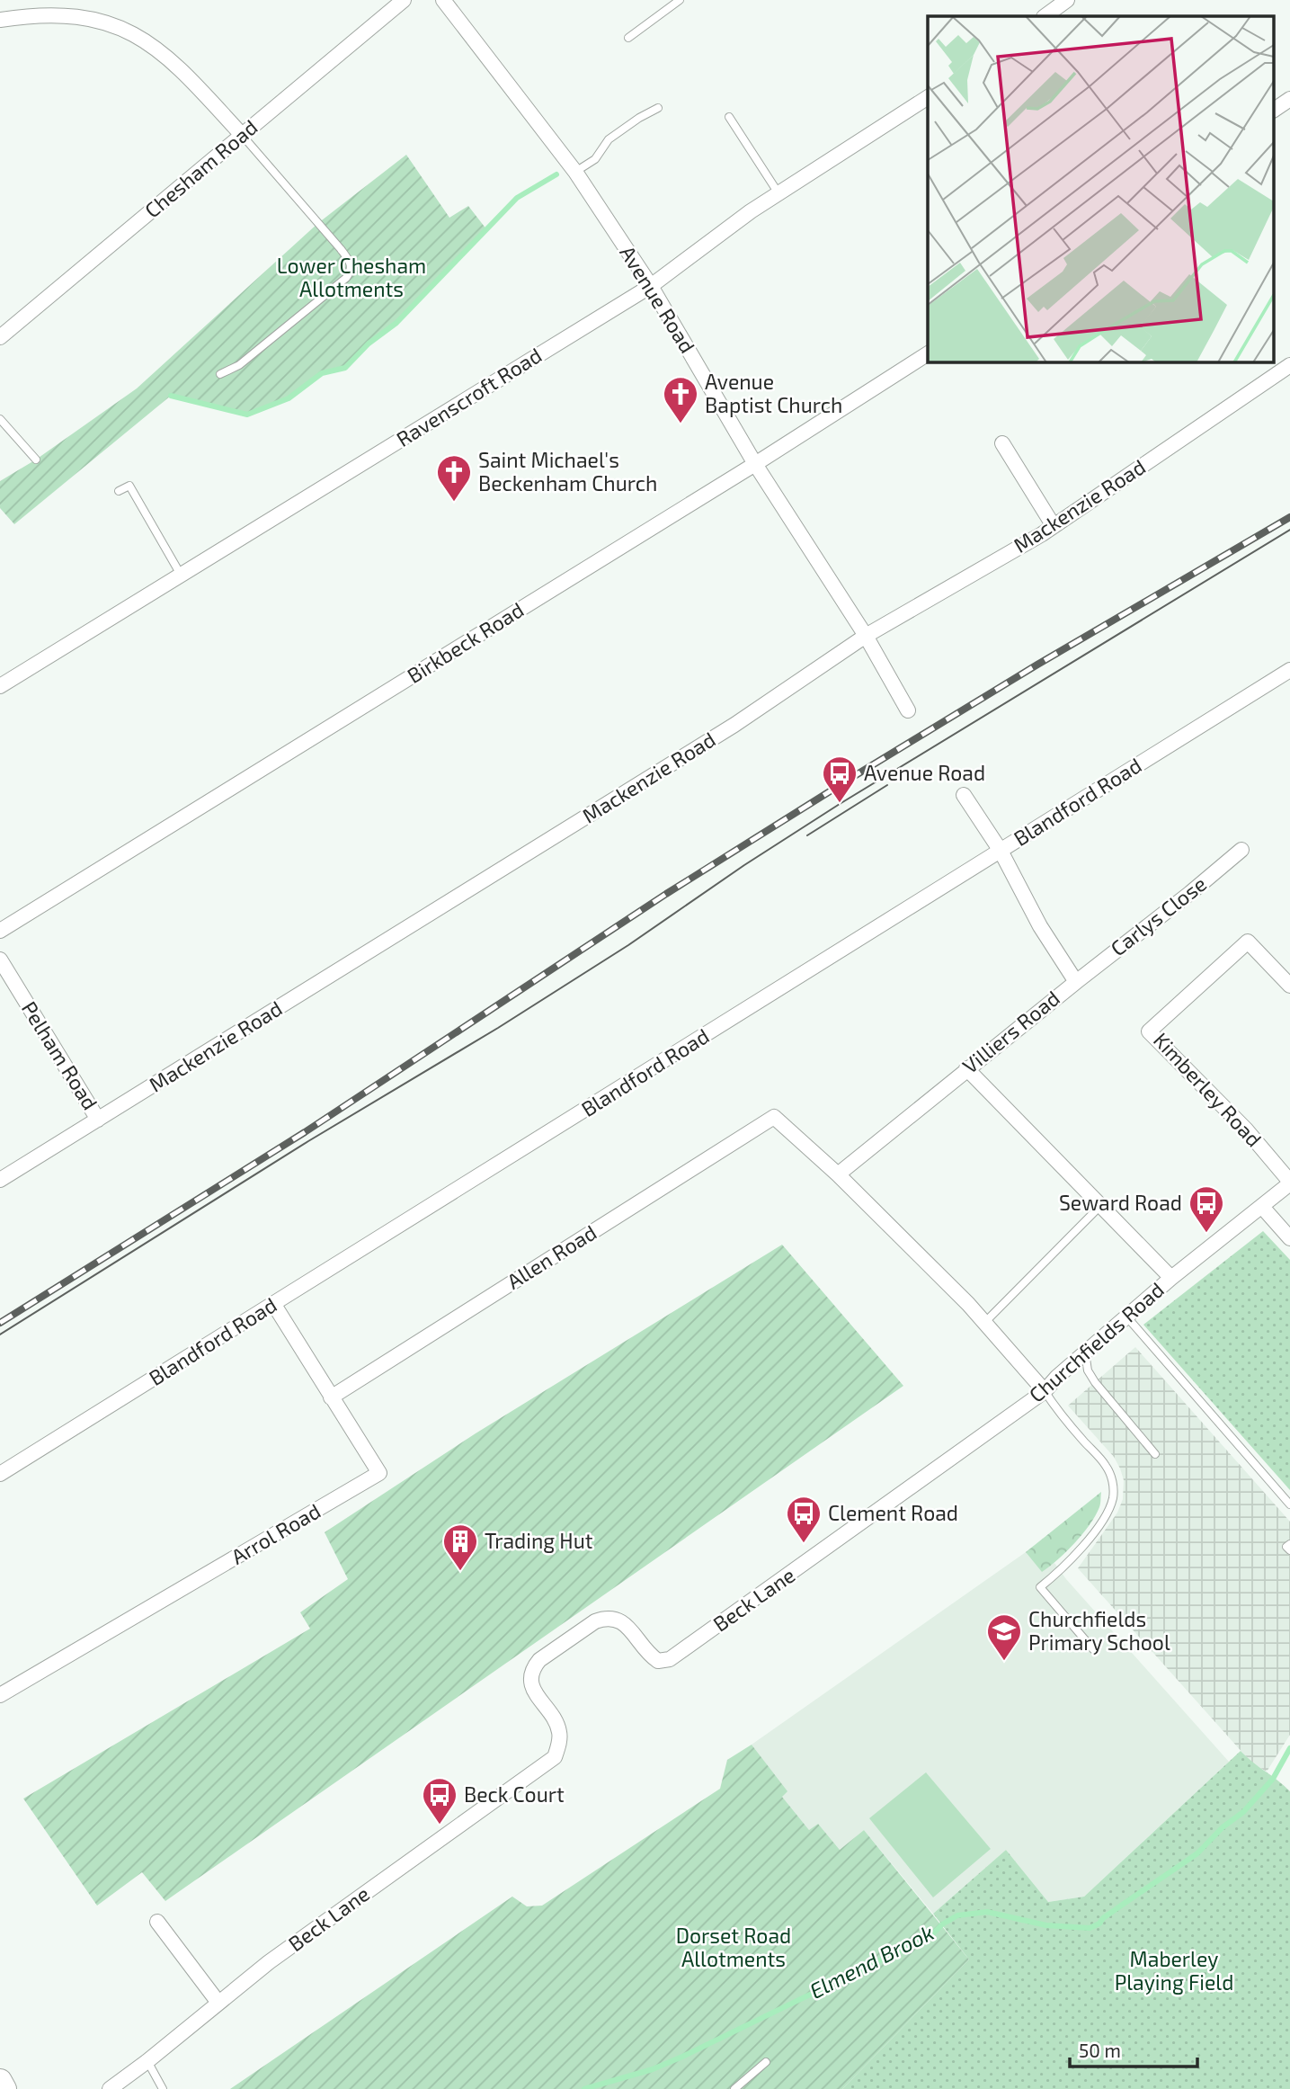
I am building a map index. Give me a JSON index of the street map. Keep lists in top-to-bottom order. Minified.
{"streets":{"street":["Chesham Road","Avenue Road","Ravenscroft Road","Mackenzie Road","Birkbeck Road","Blandford Road","Carlys Close","Villiers Road","Pelham Road","Kimberley Road","Allen Road","Churchfields Road","Arrol Road","Beck Lane"]},"crossings":[["Avenue Road","Ravenscroft Road"],["Avenue Road","Mackenzie Road"],["Avenue Road","Birkbeck Road"],["Mackenzie Road","Pelham Road"],["Blandford Road","Villiers Road"],["Blandford Road","Arrol Road"],["Carlys Close","Villiers Road"],["Villiers Road","Allen Road"],["Kimberley Road","Churchfields Road"],["Allen Road","Arrol Road"],["Churchfields Road","Beck Lane"]],"water":["Elmend Brook"],"parks":["Lower Chesham Allotments","Dorset Road Allotments","Maberley Playing Field"],"places":{"church":["Avenue Baptist Church","Saint Michael's Beckenham Church"],"bus stop":["Avenue Road","Seward Road","Clement Road","Beck Court"],"building":["Trading Hut"],"school or university":["Churchfields Primary School"]},"scale_bar":"50 m"}
